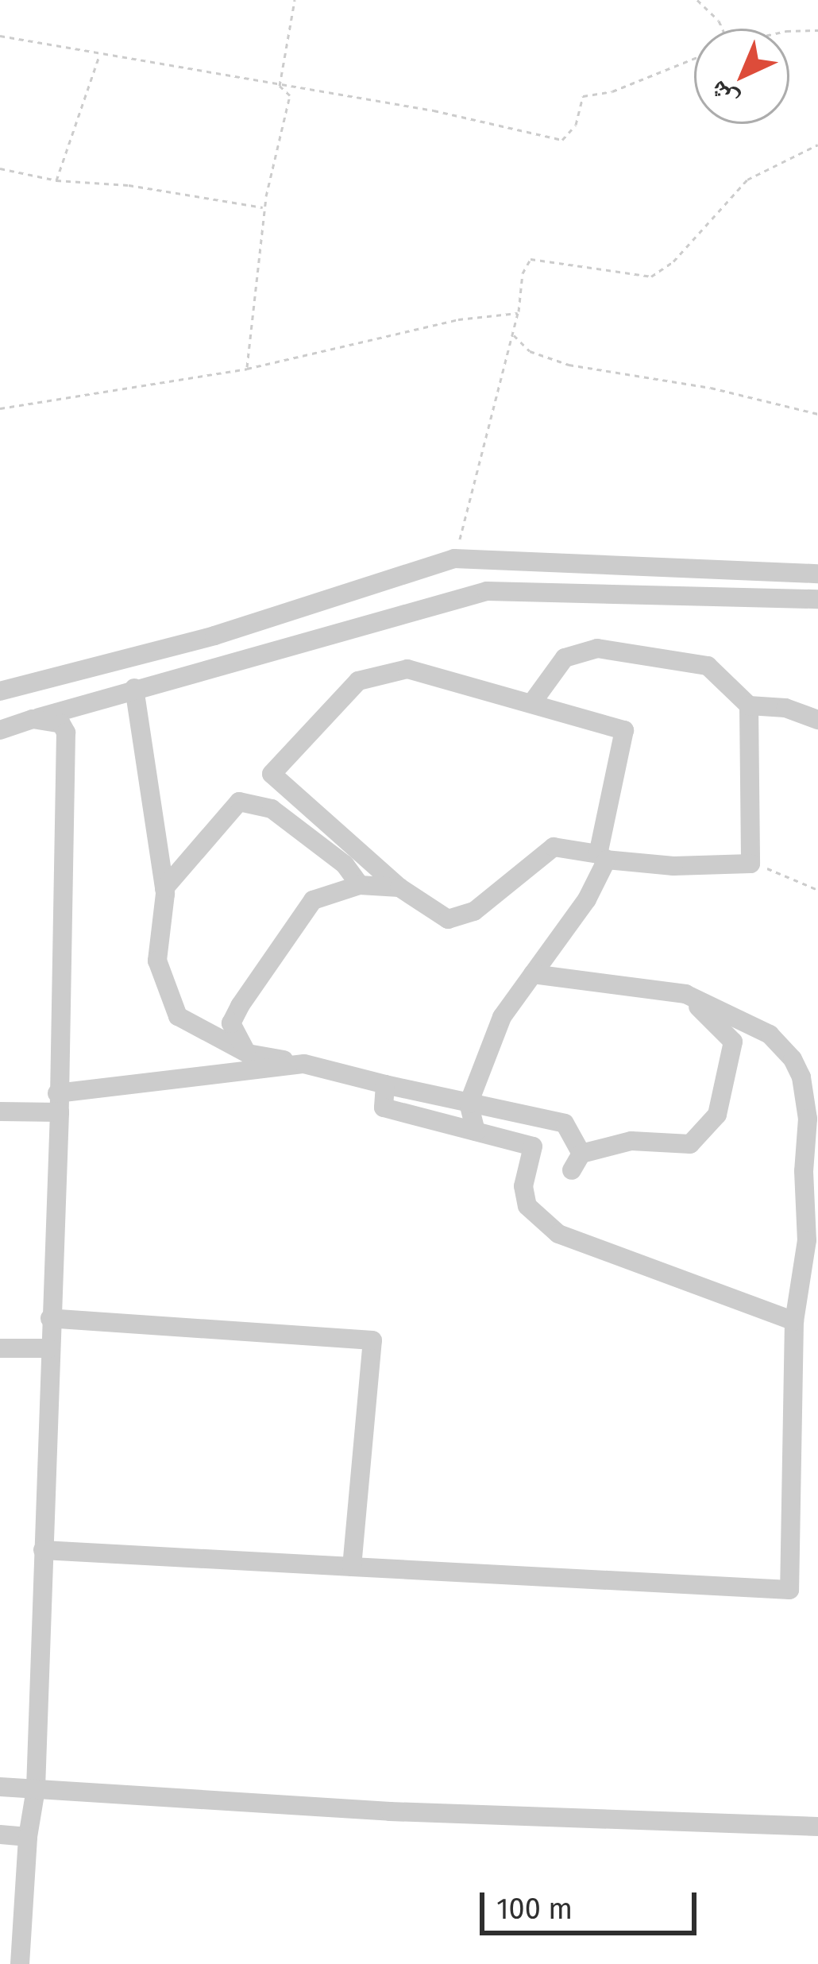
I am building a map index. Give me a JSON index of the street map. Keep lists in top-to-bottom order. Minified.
{"scale_bar":"100 m","north":"bottom left"}
